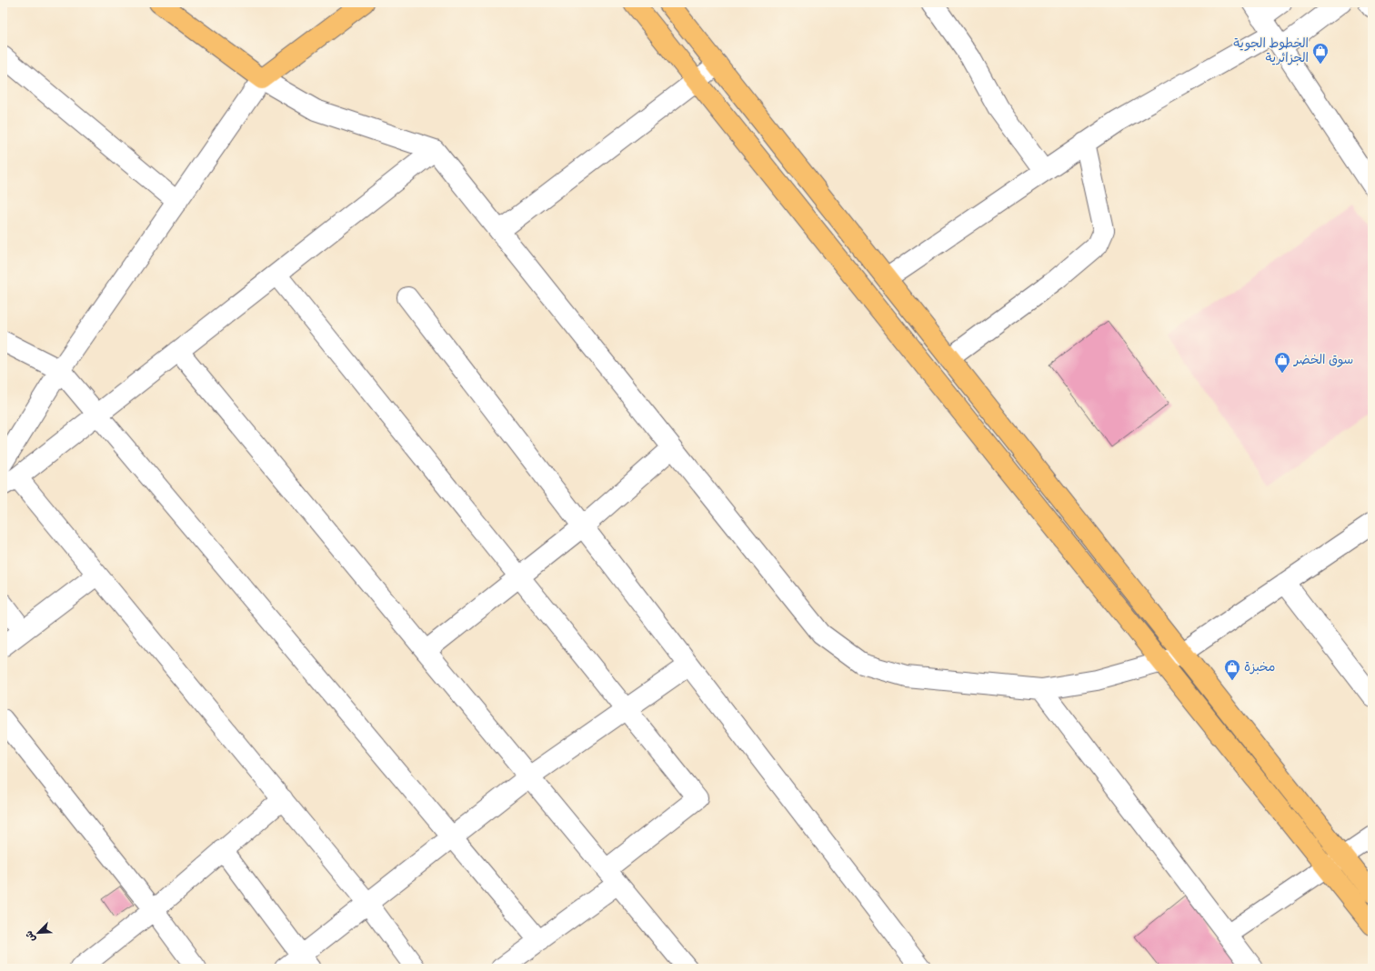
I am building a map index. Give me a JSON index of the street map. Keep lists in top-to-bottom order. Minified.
{"places":{"shop":["الخطوط الجوية الجزائرية","سوق الخضر","مخبزة"]},"north":"bottom left"}
